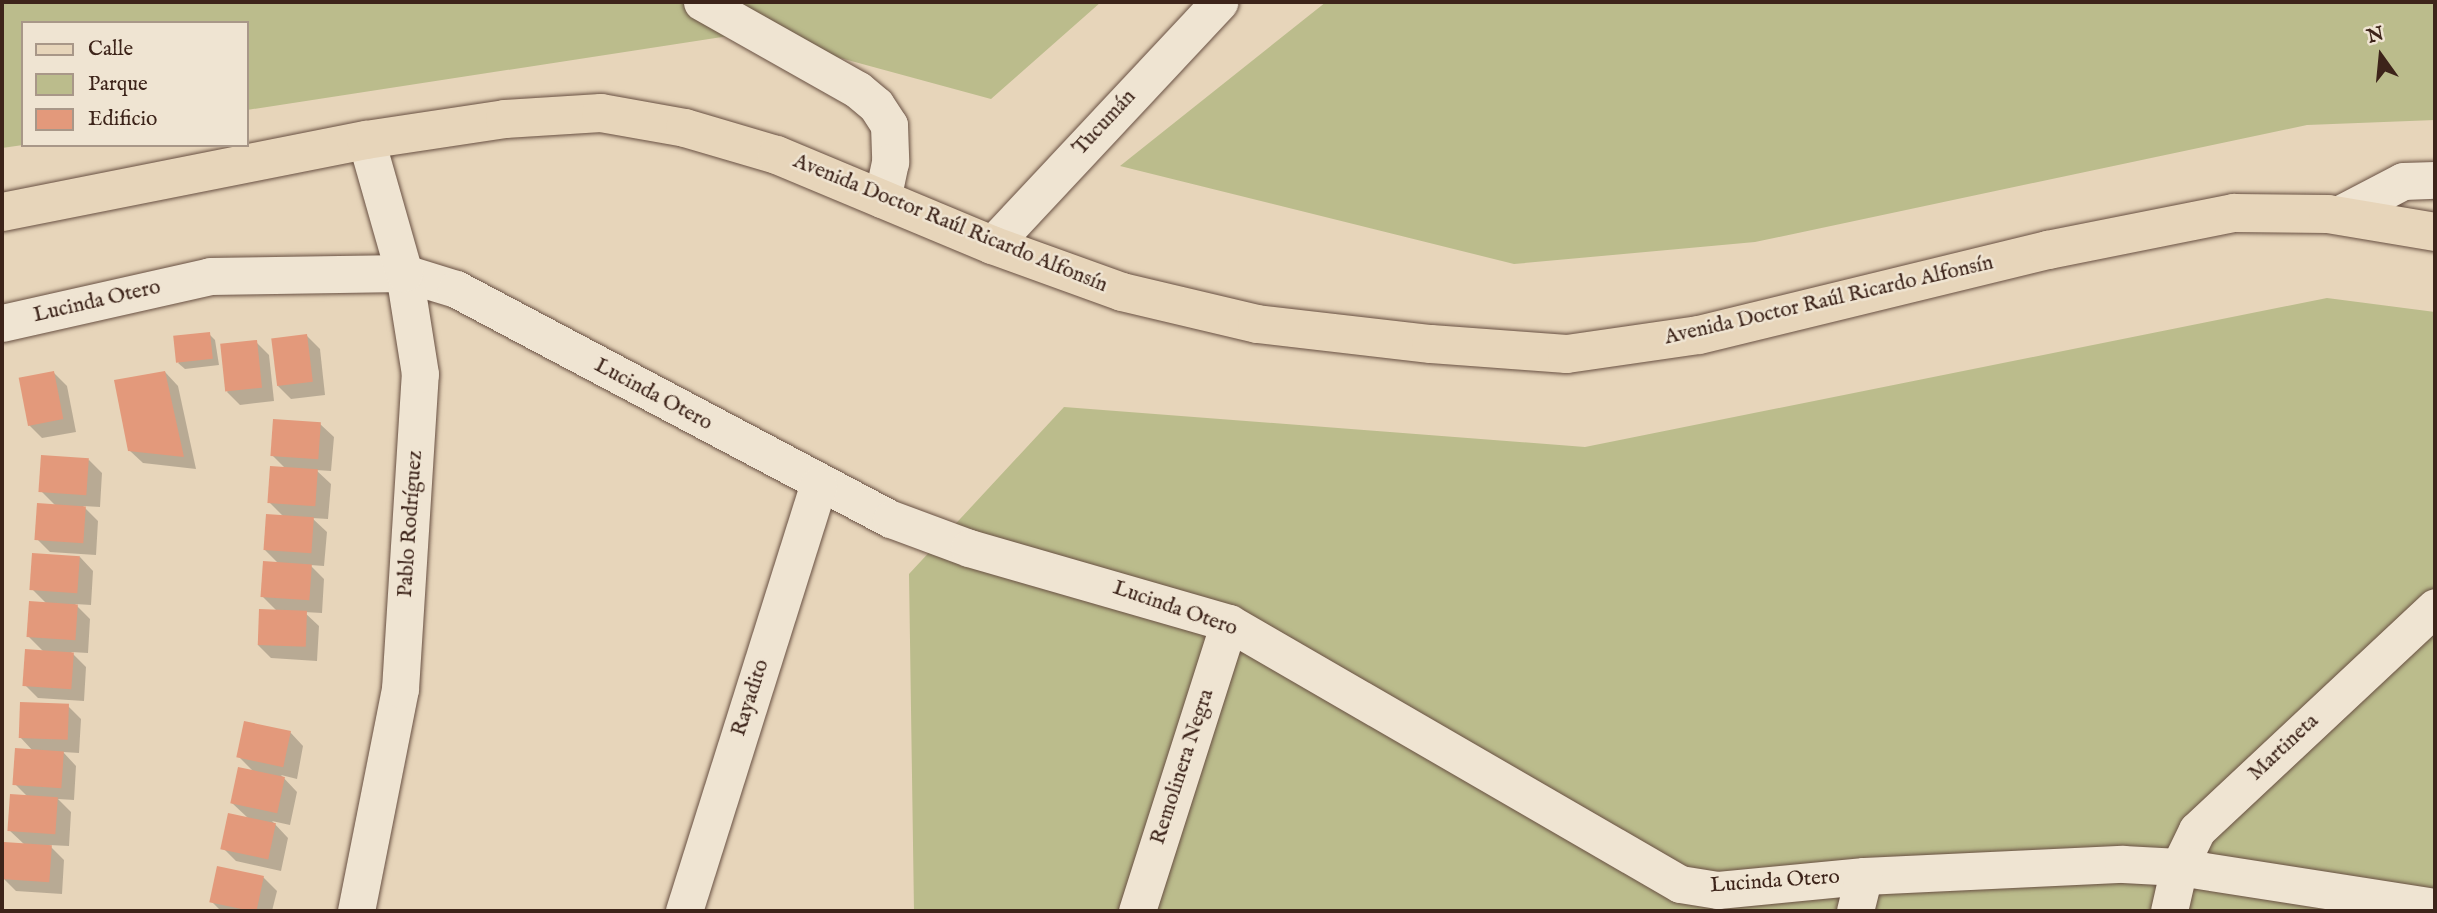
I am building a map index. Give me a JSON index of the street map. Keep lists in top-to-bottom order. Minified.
{"streets":{"main road":["Avenida Doctor Raúl Ricardo Alfonsín"],"street":["Tucumán","Lucinda Otero","Pablo Rodríguez","Rayadito","Martineta","Remolinera Negra"]},"crossings":[["Tucumán","Avenida Doctor Raúl Ricardo Alfonsín"],["Avenida Doctor Raúl Ricardo Alfonsín","Pablo Rodríguez"],["Lucinda Otero","Pablo Rodríguez"],["Lucinda Otero","Rayadito"],["Lucinda Otero","Martineta"],["Lucinda Otero","Remolinera Negra"]],"legend":["Calle","Parque","Edificio"],"north":"top"}
